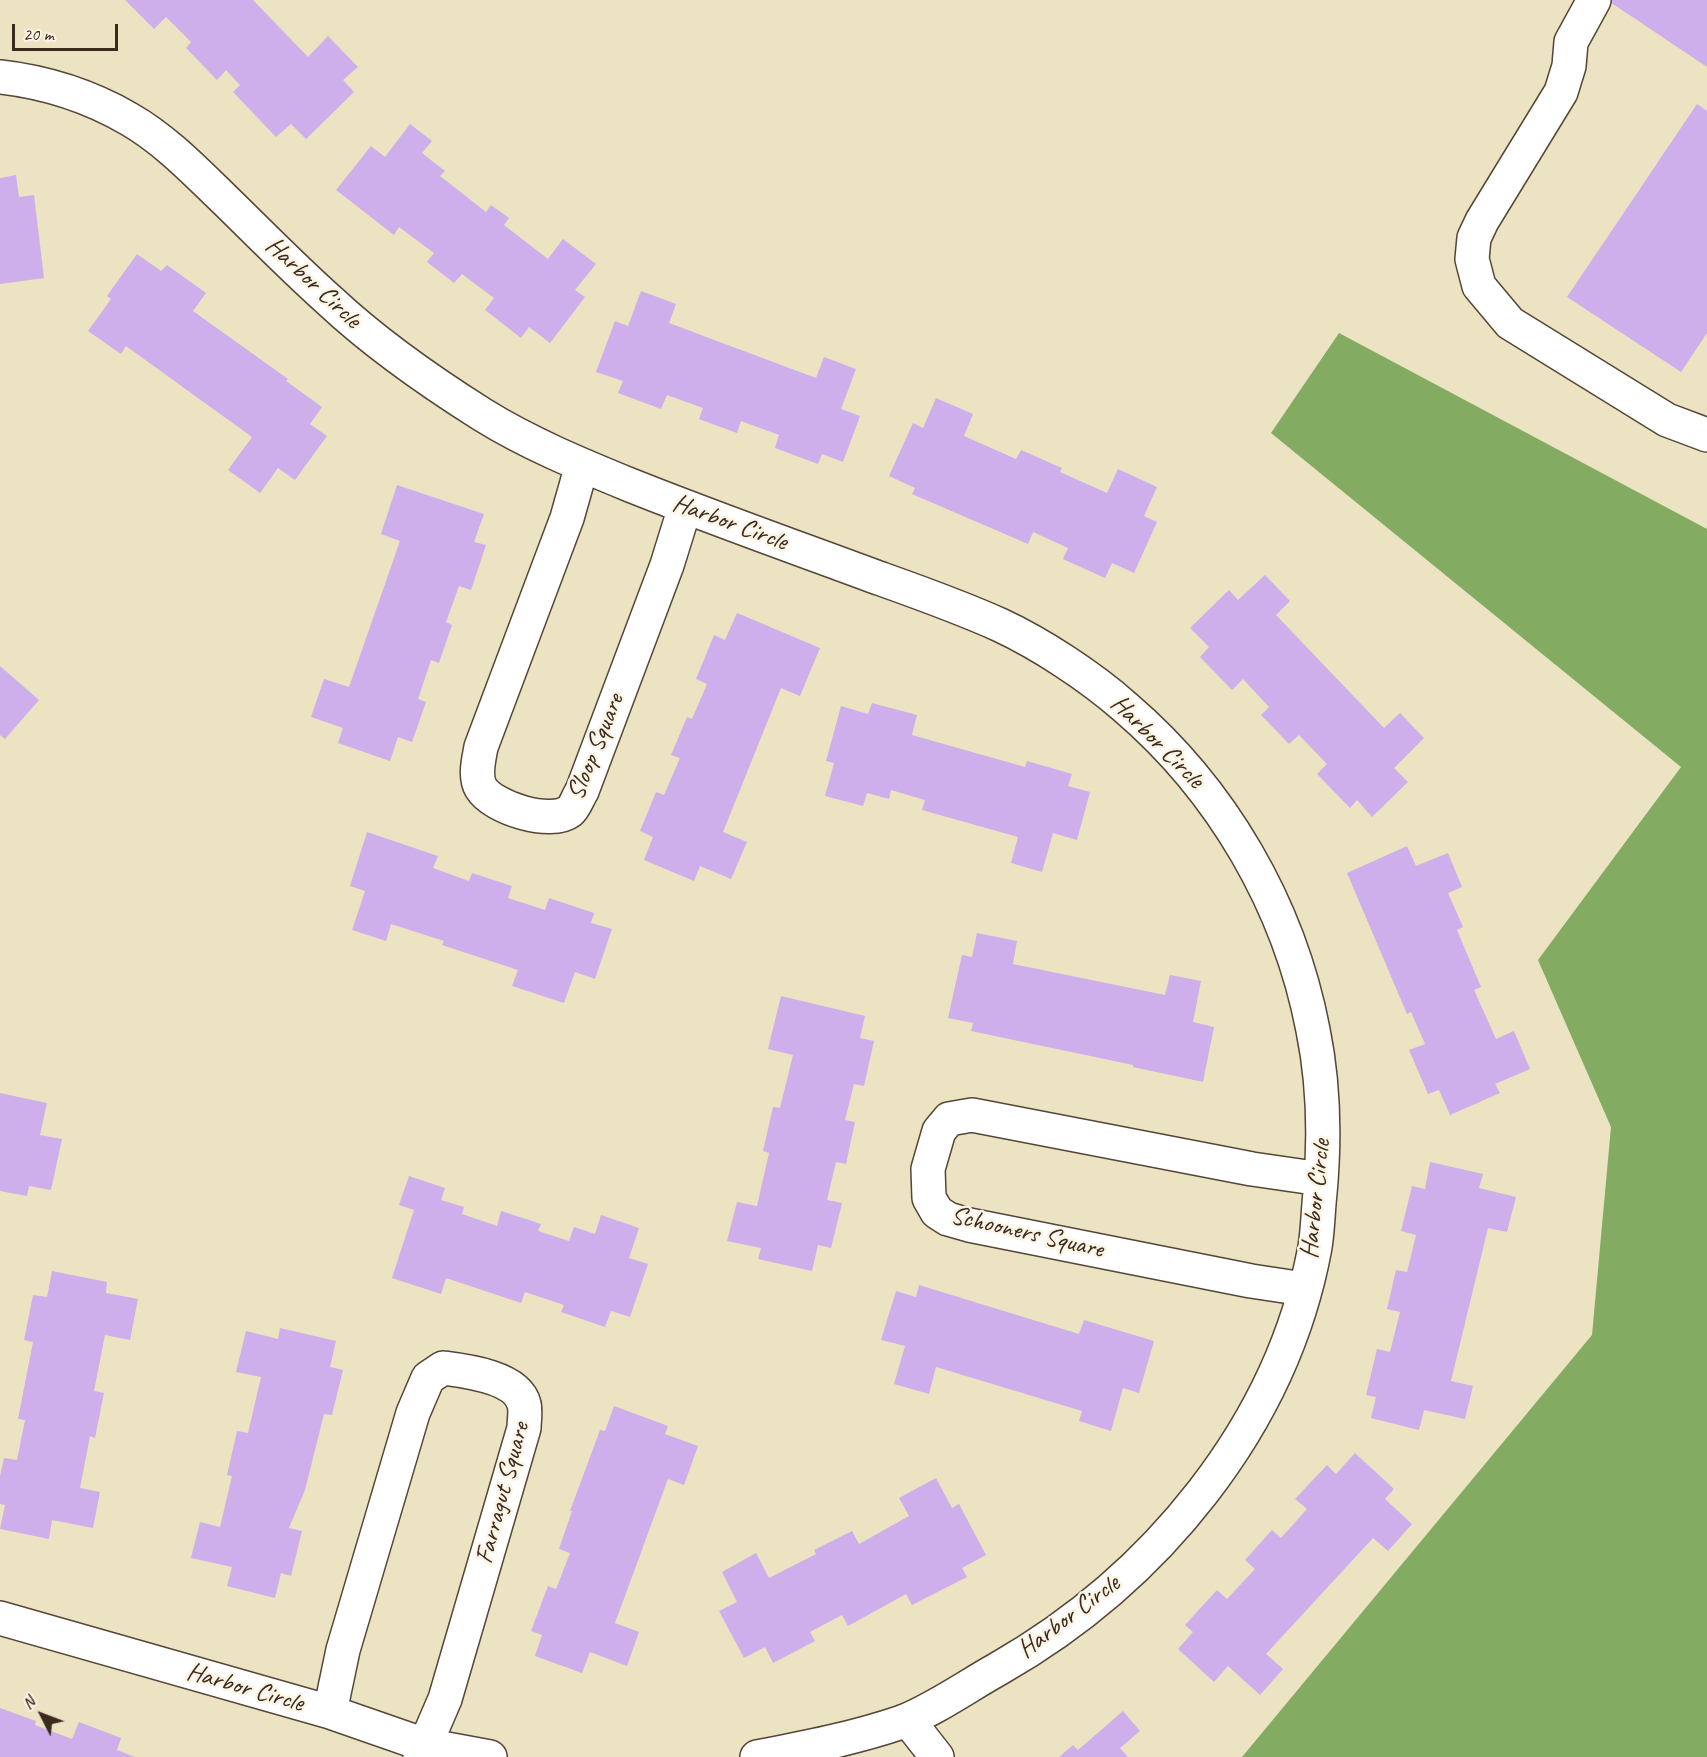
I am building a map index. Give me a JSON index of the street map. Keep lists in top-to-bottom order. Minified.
{"streets":{"street":["Harbor Circle","Sloop Square","Schooners Square","Farragut Square"]},"crossings":[["Harbor Circle","Sloop Square"],["Harbor Circle","Schooners Square"],["Harbor Circle","Farragut Square"]],"scale_bar":"20 m","north":"top left"}
